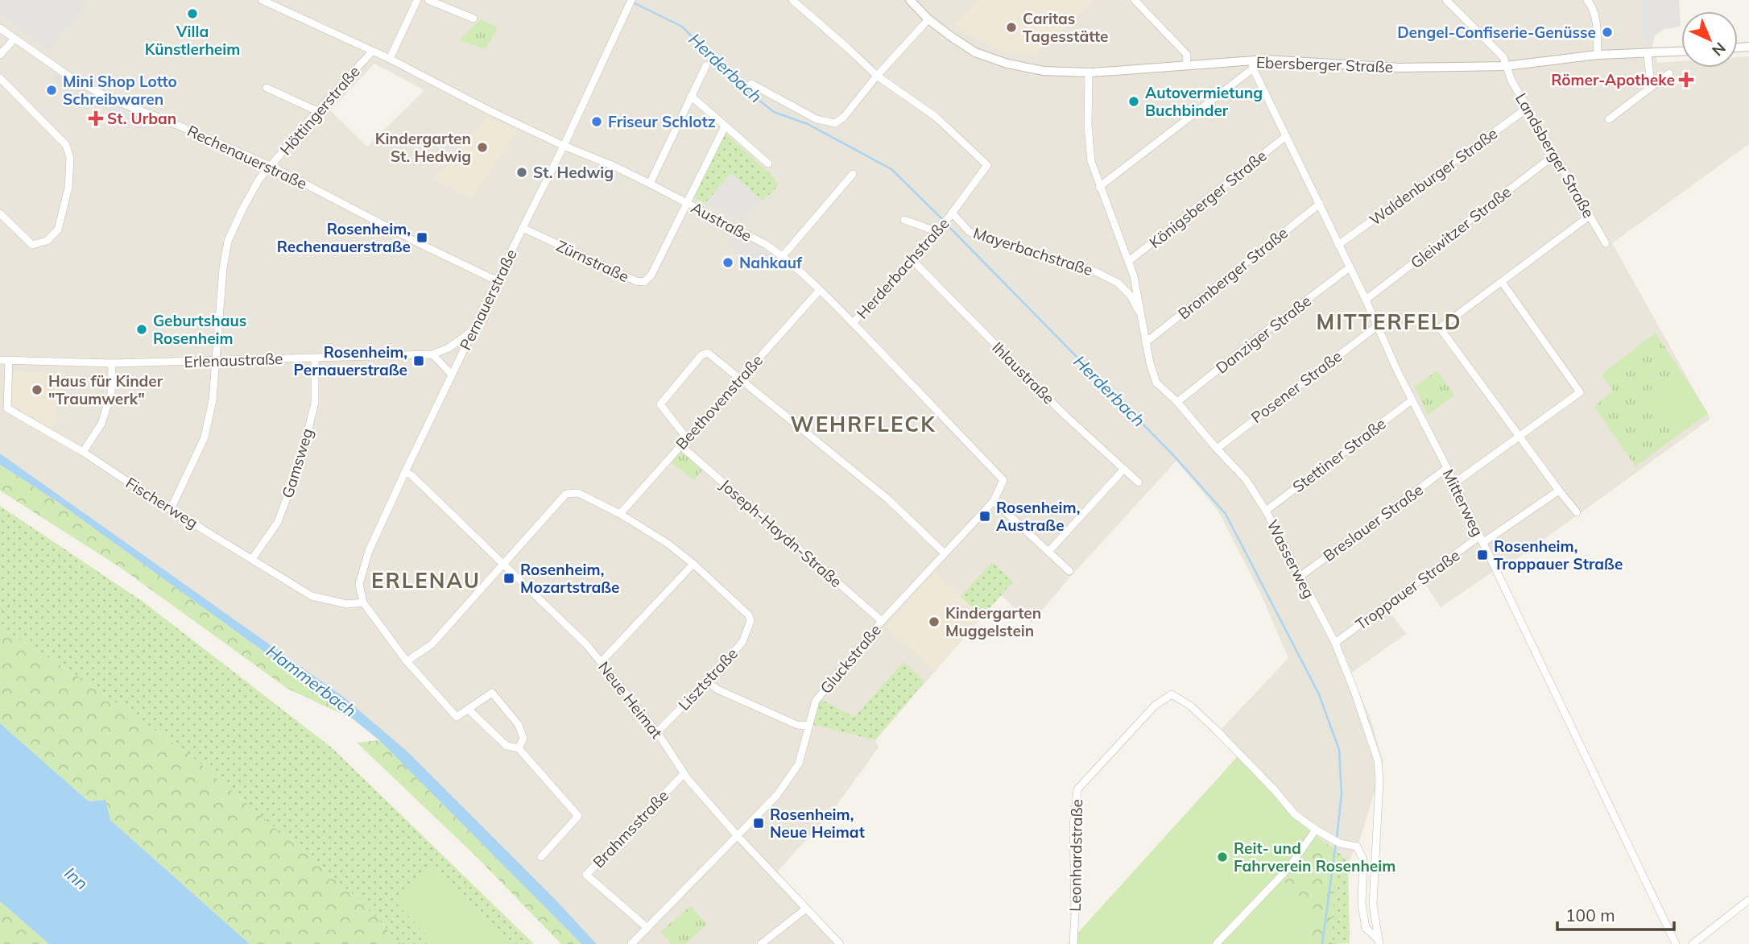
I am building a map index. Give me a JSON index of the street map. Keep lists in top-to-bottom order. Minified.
{"streets":{"street":["Ebersberger Straße","Höttingerstraße","Landsberger Straße","Rechenauerstraße","Waldenburger Straße","Königsberger Straße","Austraße","Gleiwitzer Straße","Mayerbachstraße","Zürnstraße","Herderbachstraße","Bromberger Straße","Pernauerstraße","Danziger Straße","Erlenaustraße","Ihlaustraße","Posener Straße","Beethovenstraße","Stettiner Straße","Gamsweg","Fischerweg","Mitterweg","Breslauer Straße","Joseph-Haydn-Straße","Wasserweg","Troppauer Straße","Gluckstraße","Lisztstraße","Neue Heimat","Brahmsstraße","Leonhardstraße"]},"crossings":[["Ebersberger Straße","Landsberger Straße"],["Ebersberger Straße","Mitterweg"],["Ebersberger Straße","Wasserweg"],["Höttingerstraße","Rechenauerstraße"],["Höttingerstraße","Austraße"],["Höttingerstraße","Erlenaustraße"],["Höttingerstraße","Fischerweg"],["Landsberger Straße","Waldenburger Straße"],["Landsberger Straße","Gleiwitzer Straße"],["Rechenauerstraße","Pernauerstraße"],["Waldenburger Straße","Mitterweg"],["Königsberger Straße","Mitterweg"],["Königsberger Straße","Wasserweg"],["Austraße","Zürnstraße"],["Austraße","Herderbachstraße"],["Austraße","Pernauerstraße"],["Austraße","Beethovenstraße"],["Austraße","Gluckstraße"],["Gleiwitzer Straße","Mitterweg"],["Mayerbachstraße","Herderbachstraße"],["Mayerbachstraße","Wasserweg"],["Zürnstraße","Pernauerstraße"],["Herderbachstraße","Ihlaustraße"],["Bromberger Straße","Mitterweg"],["Bromberger Straße","Wasserweg"],["Pernauerstraße","Erlenaustraße"],["Pernauerstraße","Fischerweg"],["Pernauerstraße","Neue Heimat"],["Danziger Straße","Mitterweg"],["Danziger Straße","Wasserweg"],["Erlenaustraße","Gamsweg"],["Erlenaustraße","Fischerweg"],["Posener Straße","Mitterweg"],["Posener Straße","Wasserweg"],["Beethovenstraße","Joseph-Haydn-Straße"],["Stettiner Straße","Mitterweg"],["Stettiner Straße","Wasserweg"],["Gamsweg","Fischerweg"],["Mitterweg","Breslauer Straße"],["Mitterweg","Troppauer Straße"],["Breslauer Straße","Wasserweg"],["Joseph-Haydn-Straße","Gluckstraße"],["Wasserweg","Troppauer Straße"],["Wasserweg","Leonhardstraße"],["Gluckstraße","Neue Heimat"],["Gluckstraße","Brahmsstraße"],["Lisztstraße","Neue Heimat"],["Neue Heimat","Brahmsstraße"]],"districts":["MITTERFELD","WEHRFLECK","ERLENAU"],"water":["Herderbach","Hammerbach","Inn"],"places":{"other":["Villa Künstlerheim","Caritas Tagesstätte","Dengel-Confiserie-Genüsse","Mini Shop Lotto Schreibwaren","Autovermietung Buchbinder","Friseur Schlotz","Kindergarten St. Hedwig","St. Hedwig","Nahkauf","Geburtshaus Rosenheim","Haus für Kinder \"Traumwerk\"","Kindergarten Muggelstein","Reit- und Fahrverein Rosenheim"],"health":["Römer-Apotheke","St. Urban"],"transit":["Rosenheim, Rechenauerstraße","Rosenheim, Pernauerstraße","Rosenheim, Austraße","Rosenheim, Troppauer Straße","Rosenheim, Mozartstraße","Rosenheim, Neue Heimat"]},"scale_bar":"100 m","north":"bottom right"}
